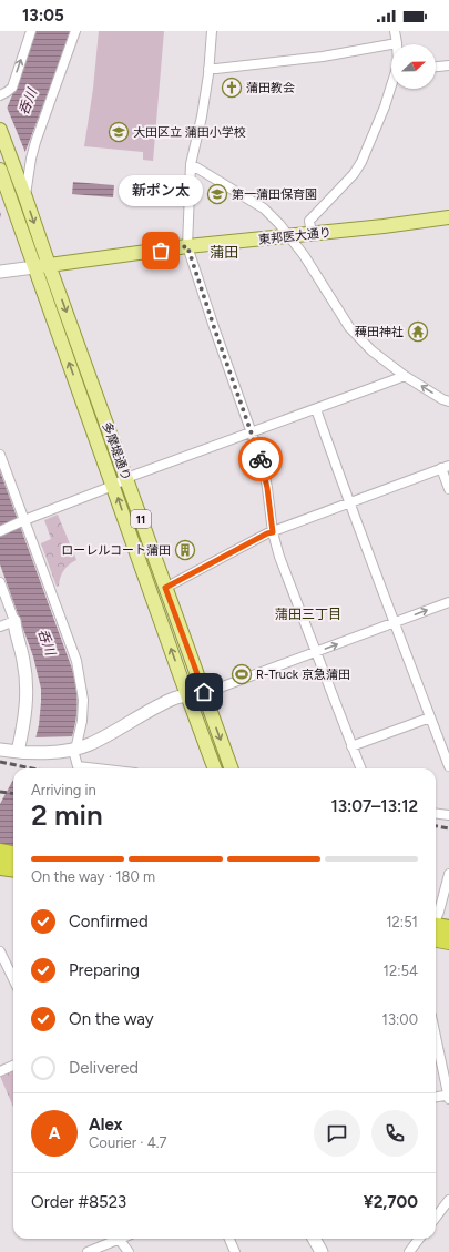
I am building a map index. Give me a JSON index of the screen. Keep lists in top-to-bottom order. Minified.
{"streets":{"main road":["東邦医大通り","多摩堤通り","11"]},"crossings":[["東邦医大通り","多摩堤通り"]],"districts":["蒲田","蒲田三丁目"],"water":["呑川"],"places":{"church":["蒲田教会"],"school or university":["大田区立 蒲田小学校","第一蒲田保育園"],"other":["新ポン太"],"temple":["薭田神社"],"building":["ローレルコート蒲田"],"sports":["R-Truck 京急蒲田"]},"north":"right","page":{"status":"13:05","bubble":"新ポン太","heading":["2 min","Arriving in","13:07–13:12"],"panel":["Alex","Courier · 4.7","Order #8523","¥2,700"],"bar":"On the way · 180 m","list":[["Confirmed","12:51"],["Preparing","12:54"],["On the way","13:00"],"Delivered"],"round":"A"}}
